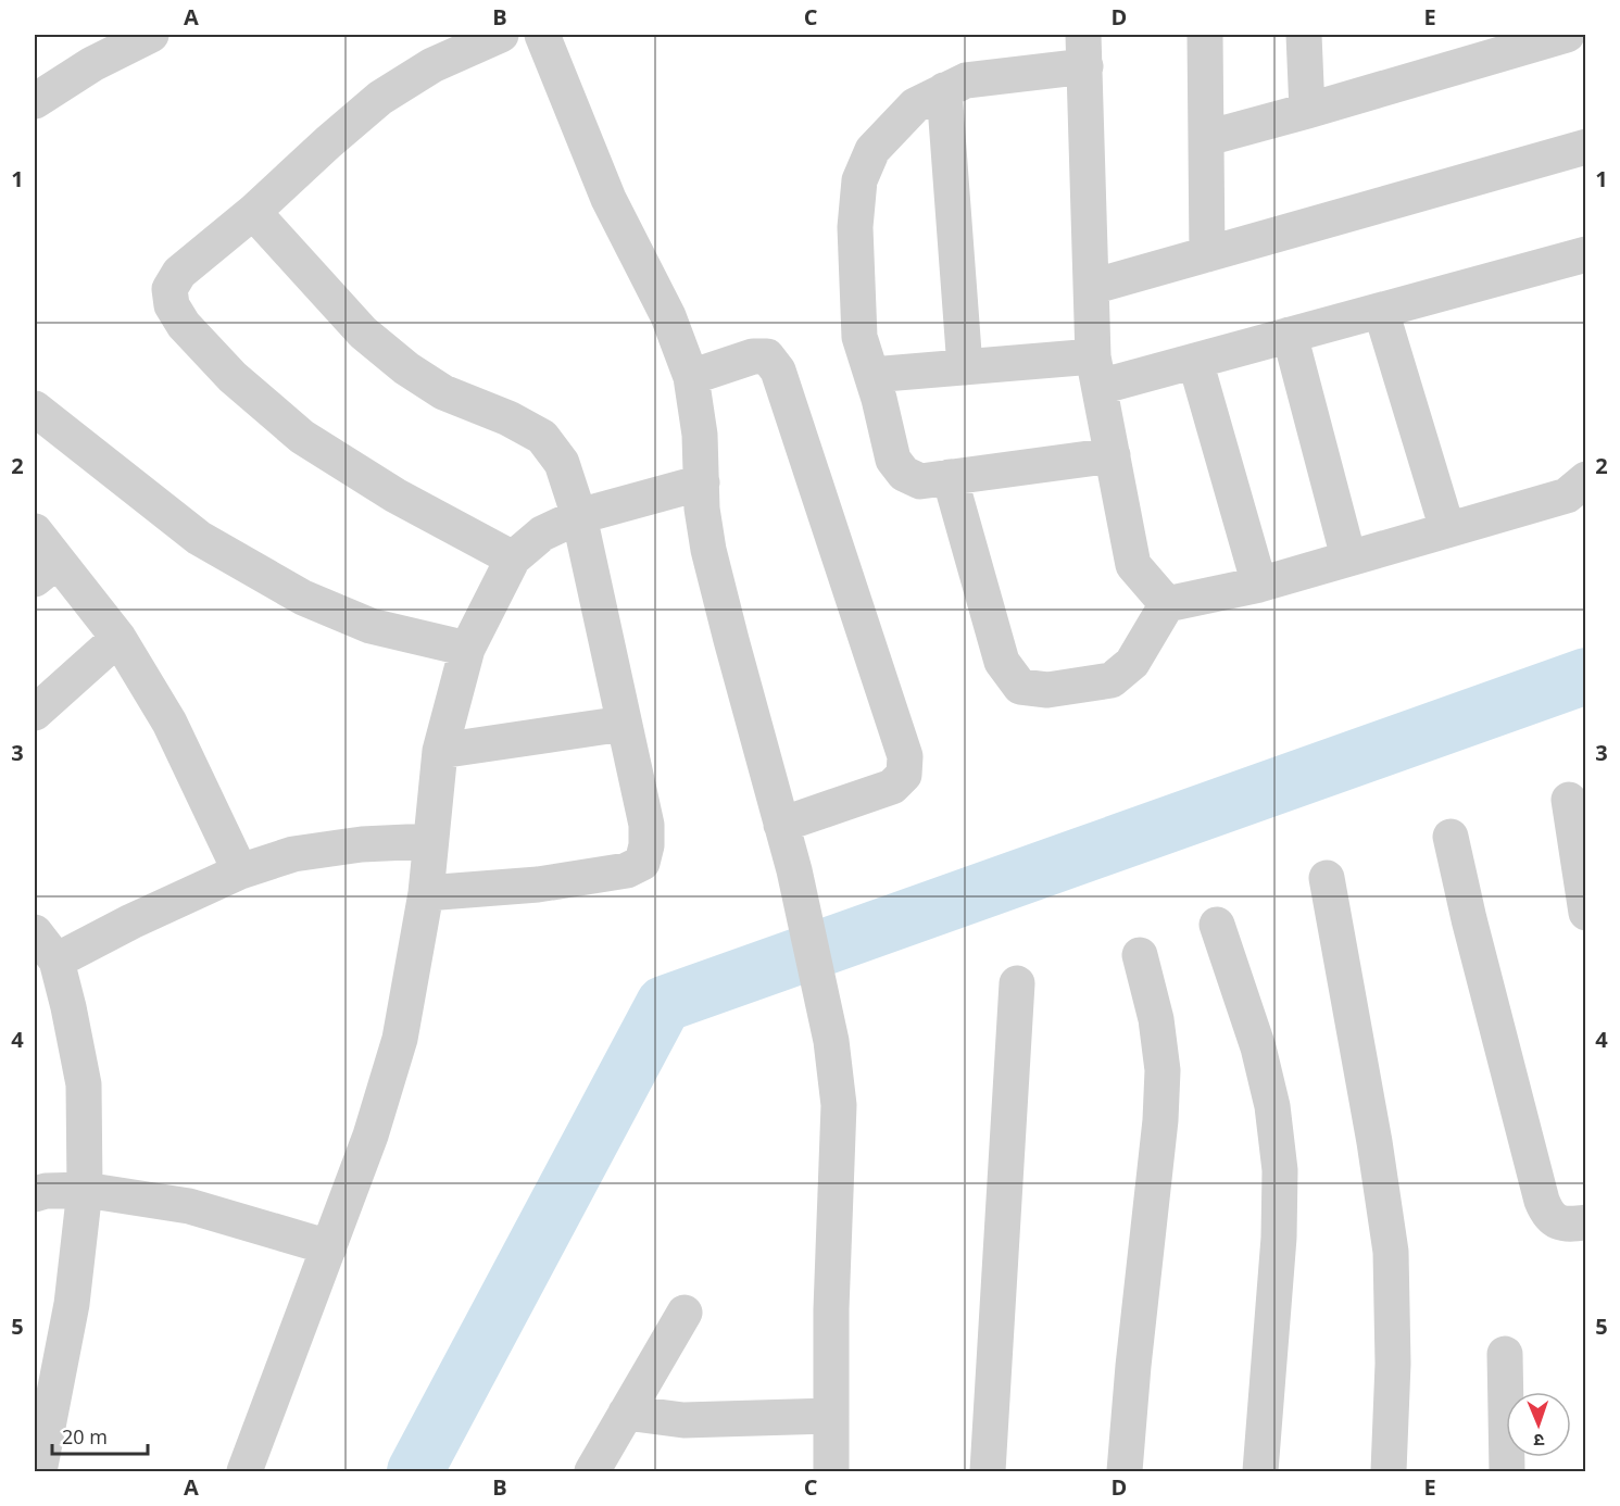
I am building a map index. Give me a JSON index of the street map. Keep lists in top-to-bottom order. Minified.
{"scale_bar":"20 m","north":"bottom","grid":{"columns":["A","B","C","D","E"],"rows":["1","2","3","4","5"]}}
